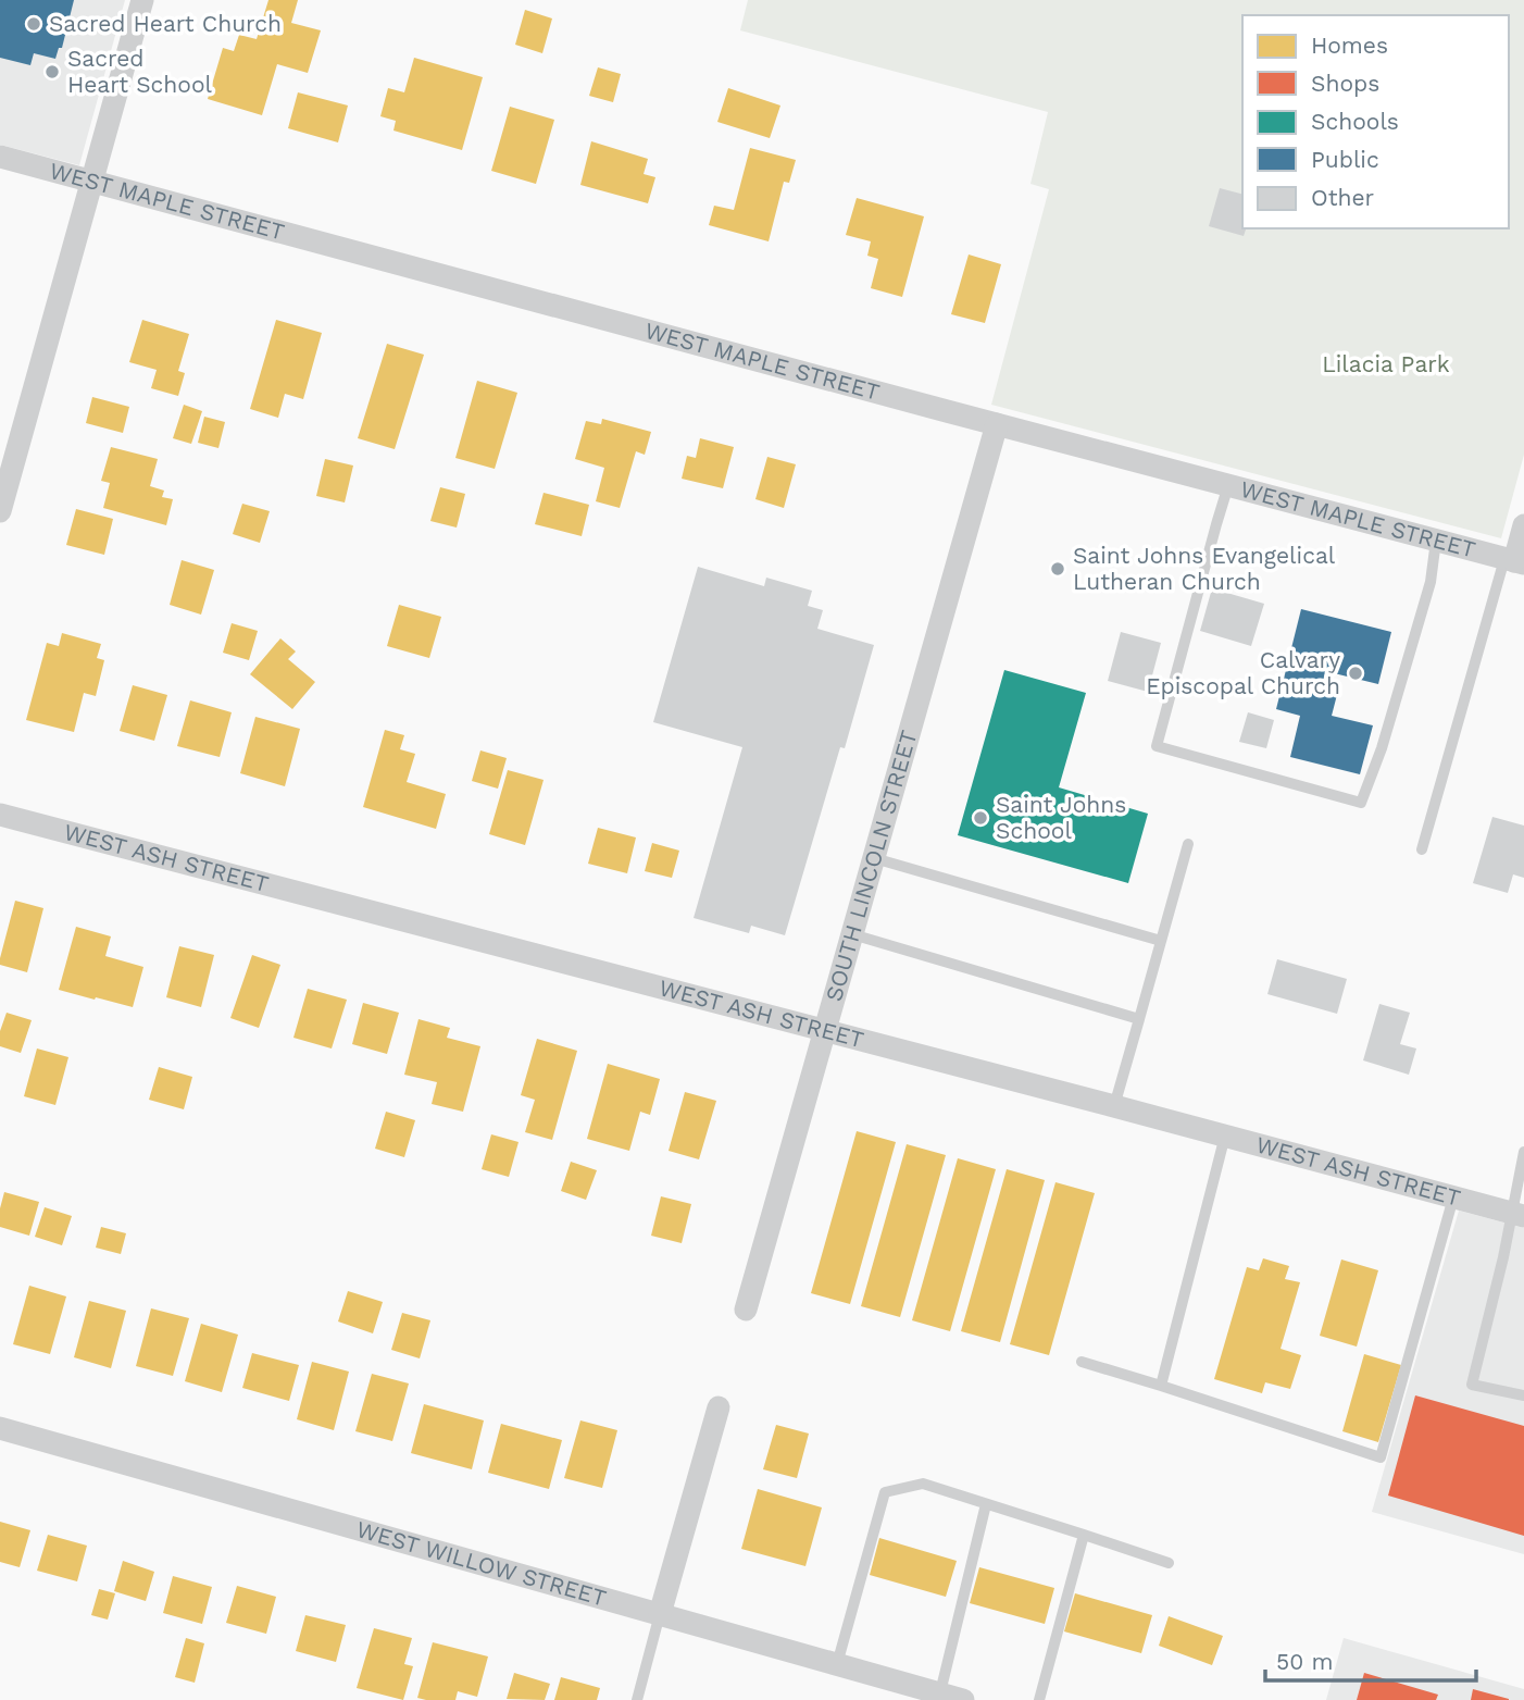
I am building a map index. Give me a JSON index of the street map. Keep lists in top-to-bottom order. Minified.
{"streets":{"street":["WEST MAPLE STREET","WEST ASH STREET","SOUTH LINCOLN STREET","WEST WILLOW STREET"]},"crossings":[["WEST MAPLE STREET","SOUTH LINCOLN STREET"],["WEST ASH STREET","SOUTH LINCOLN STREET"]],"parks":["Lilacia Park"],"places":["Sacred Heart Church","Sacred Heart School","Saint Johns Evangelical Lutheran Church","Calvary Episcopal Church","Saint Johns School"],"legend":["Homes","Shops","Schools","Public","Other"],"scale_bar":"50 m"}
